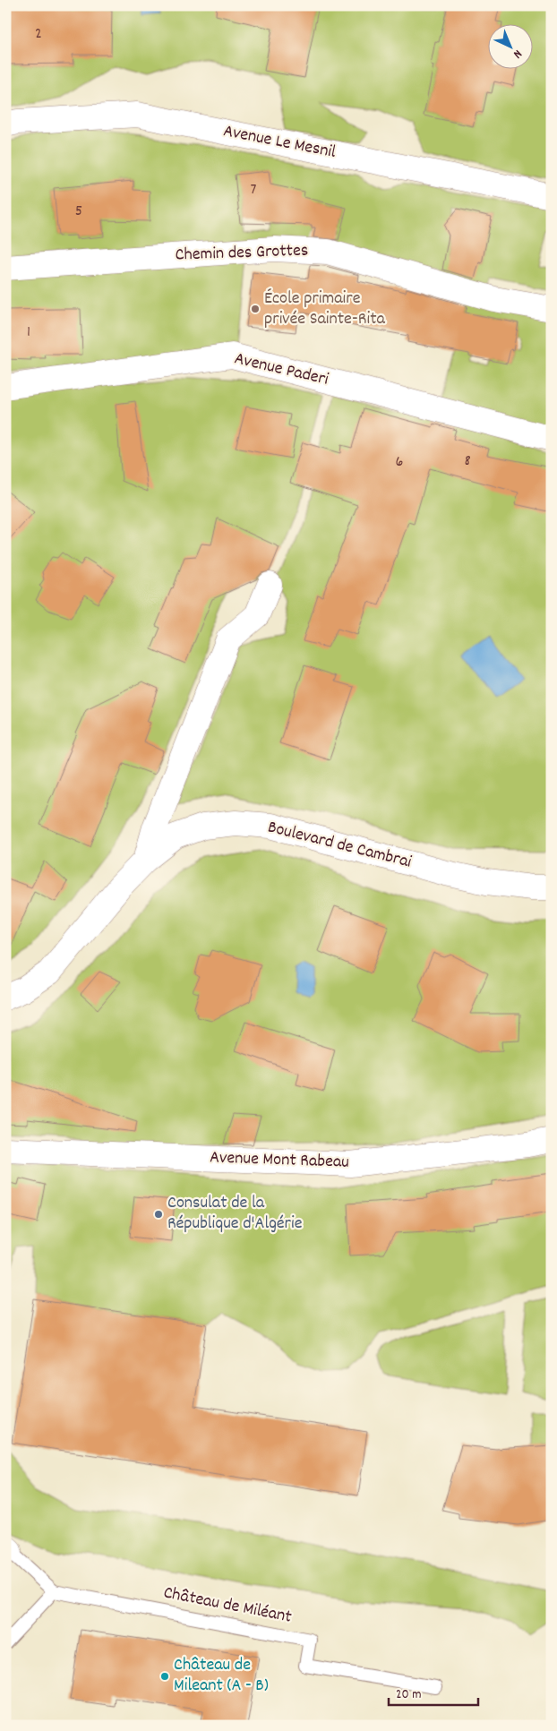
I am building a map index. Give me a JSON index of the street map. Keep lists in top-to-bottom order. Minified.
{"streets":{"street":["Avenue Le Mesnil","Chemin des Grottes","Avenue Paderi","Boulevard de Cambrai","Avenue Mont Rabeau"],"lane":["Château de Miléant"]},"places":["École primaire privée Sainte-Rita","Consulat de la République d'Algérie","Château de Mileant (A - B)"],"house_numbers":["2","7","5","1","8","6"],"scale_bar":"20 m","north":"bottom right"}
